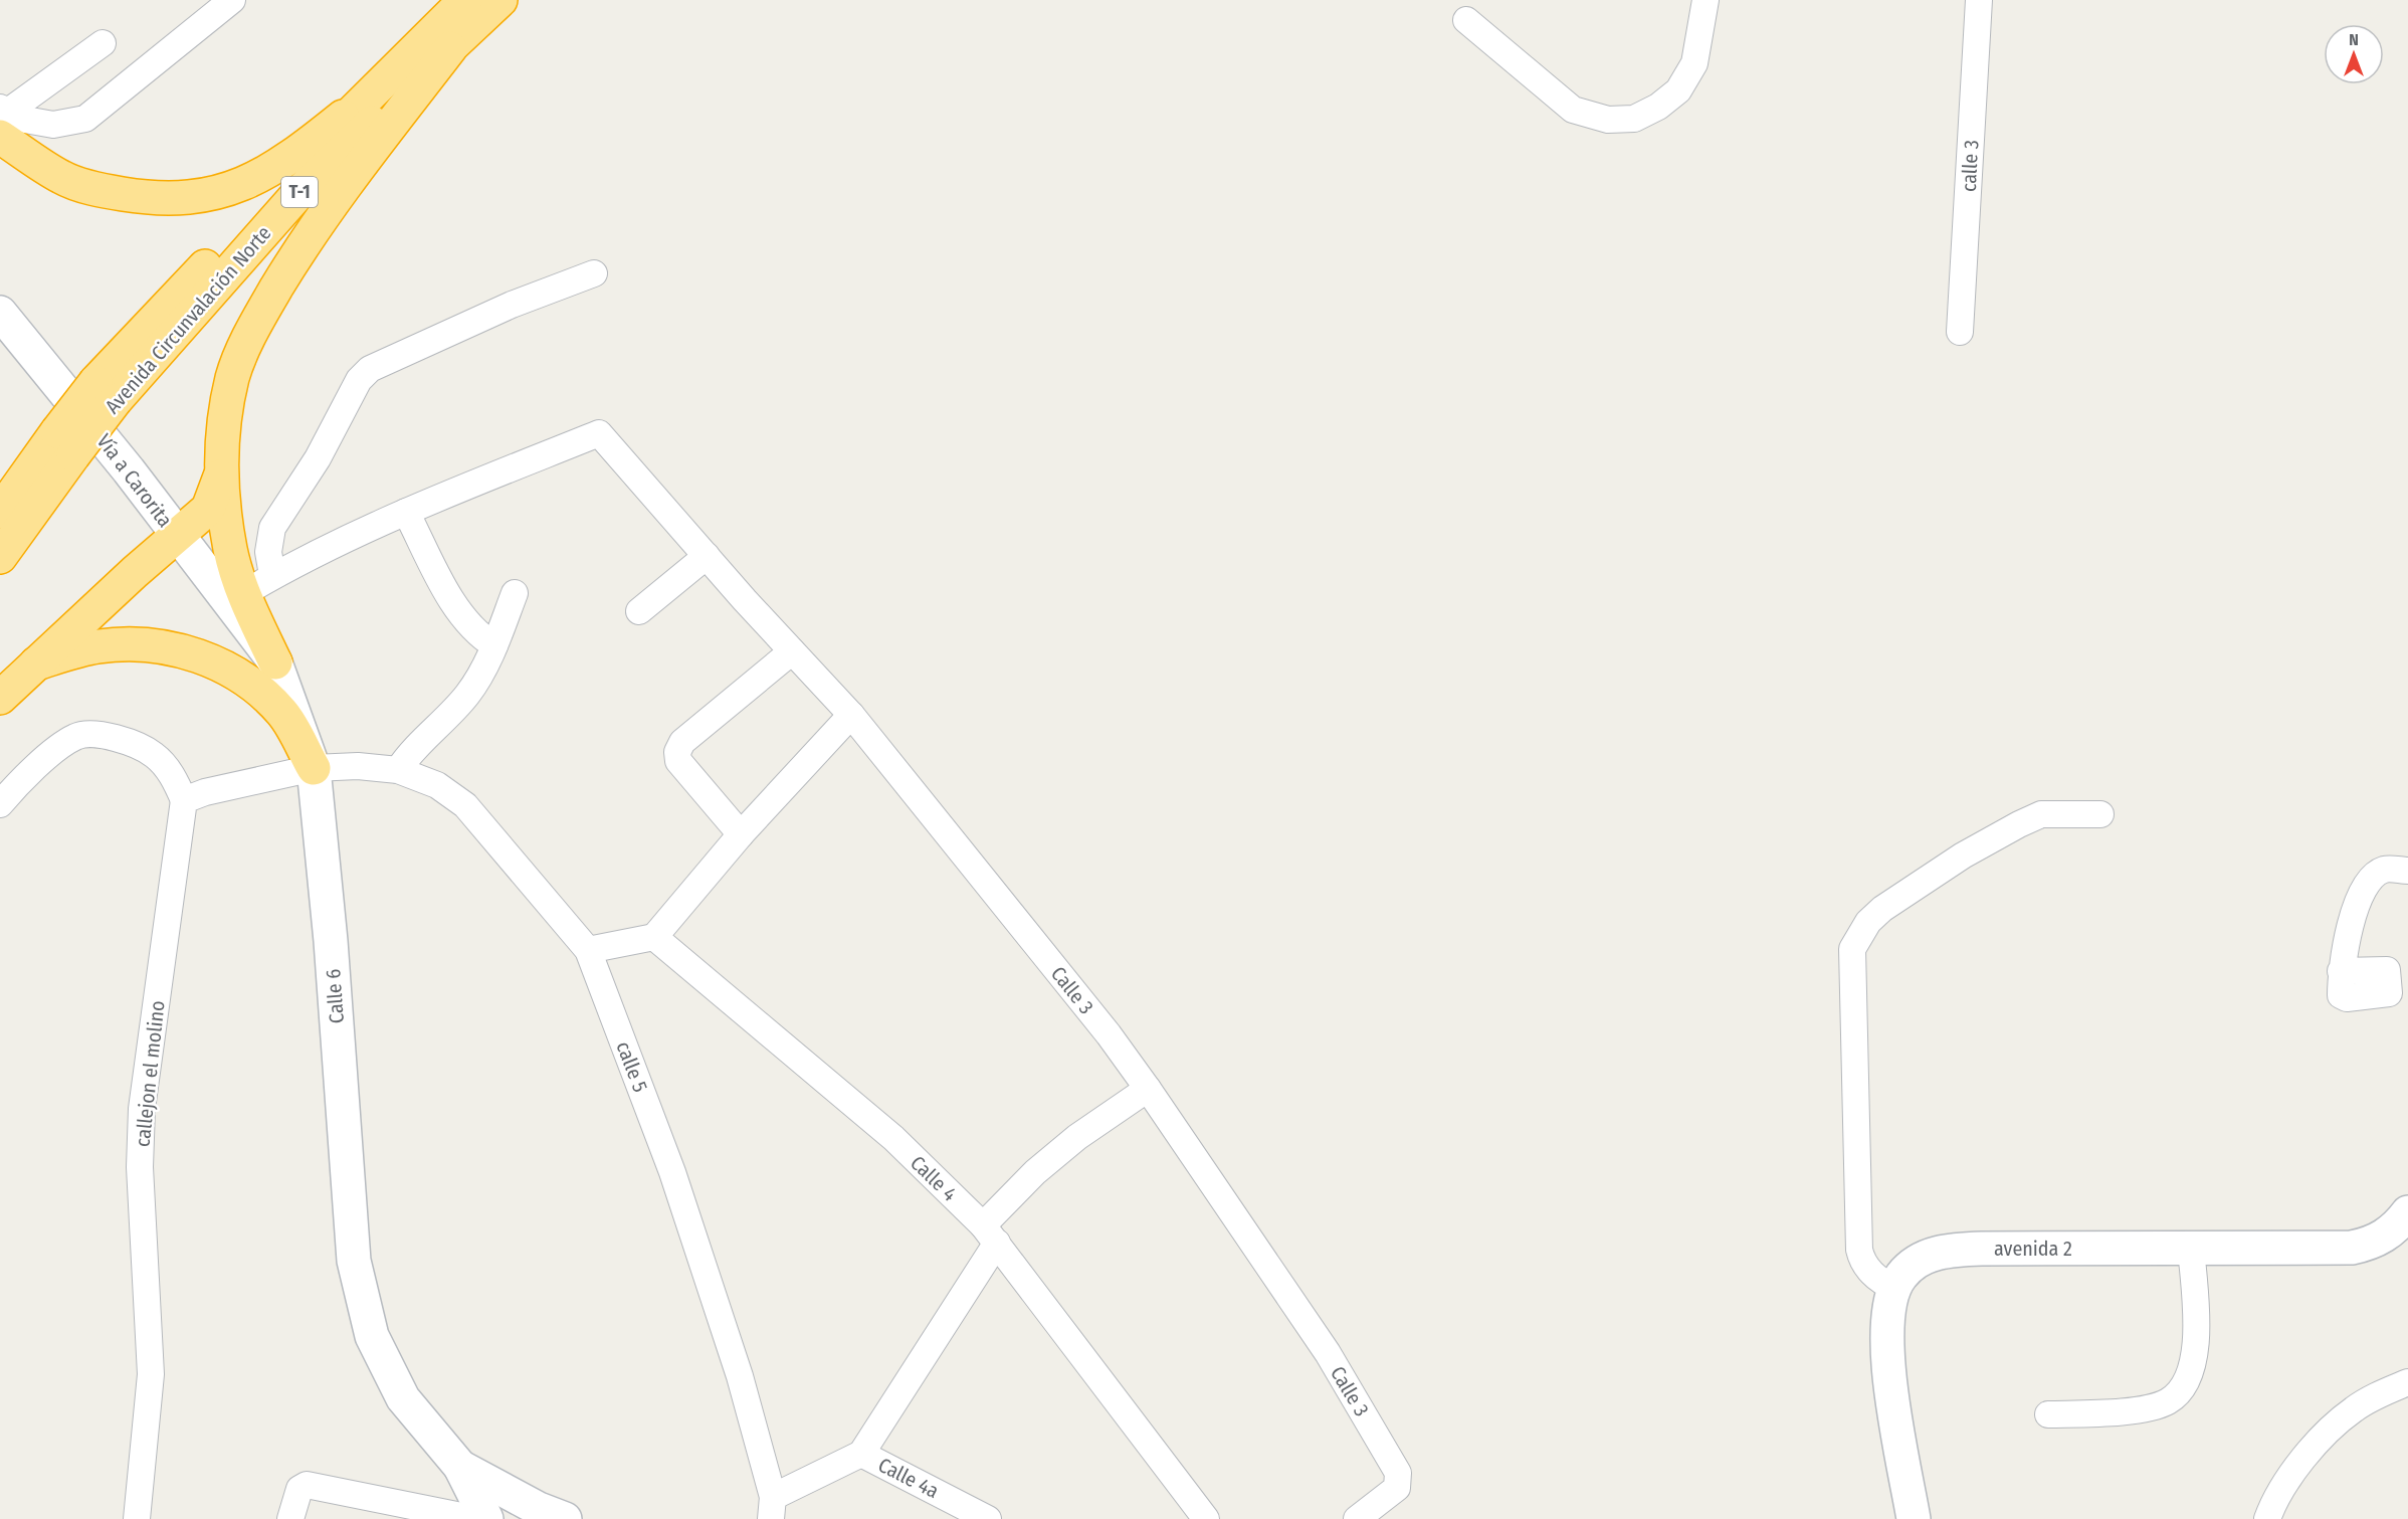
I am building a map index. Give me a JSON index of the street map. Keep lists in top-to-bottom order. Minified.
{"streets":{"highway":["T-1","Avenida Circunvalación Norte"],"street":["calle 3","Vía a Carorita","Calle 3","Calle 6","calle 5","callejon el molino","Calle 4","avenida 2","Calle 4a"]},"crossings":[["Calle 6","calle 5"]],"north":"top"}
